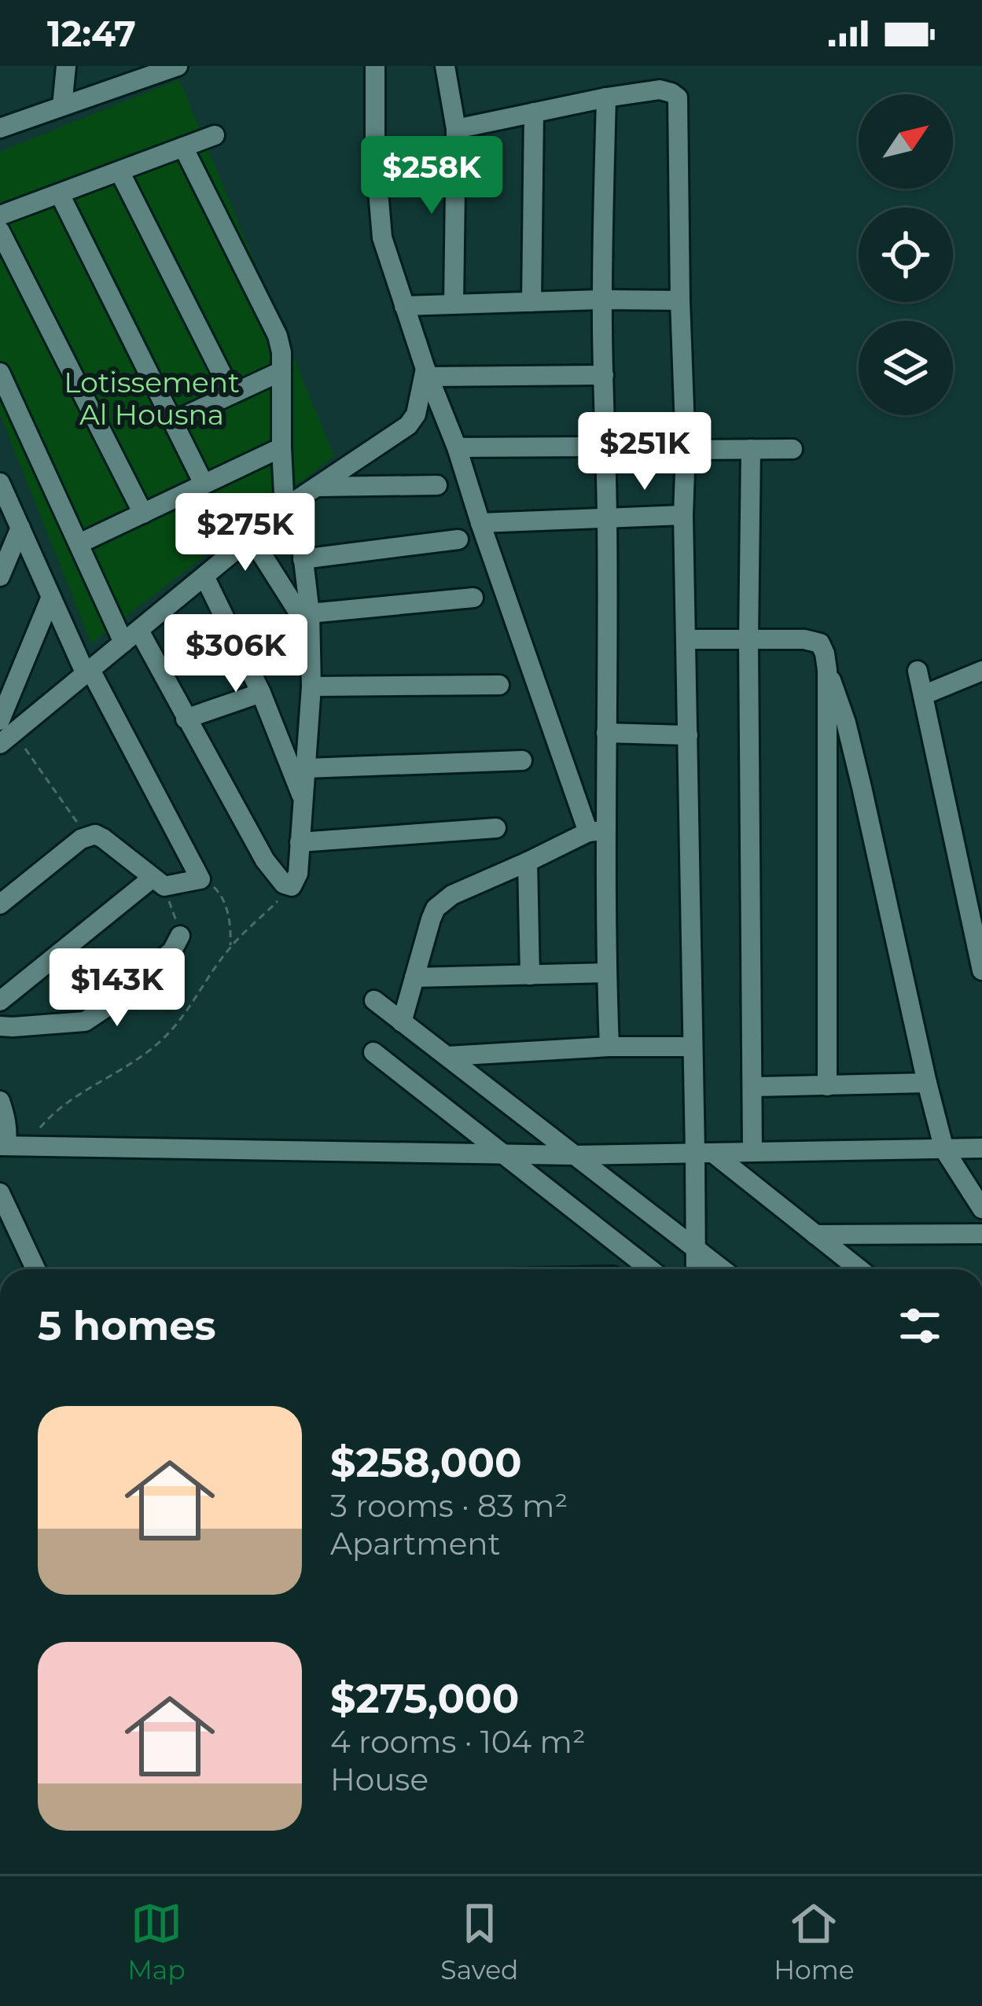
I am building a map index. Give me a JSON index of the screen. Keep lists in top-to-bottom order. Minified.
{"parks":["Lotissement Al Housna"],"north":"top right","page":{"status":"12:47","price":["$258K","$251K","$275K","$306K","$143K"],"heading":"5 homes","list":[{"name":"$258,000","note":"3 rooms · 83 m² · Apartment"},{"name":"$275,000","note":"4 rooms · 104 m² · House"}],"tabs":["Map","Saved","Home"]}}
